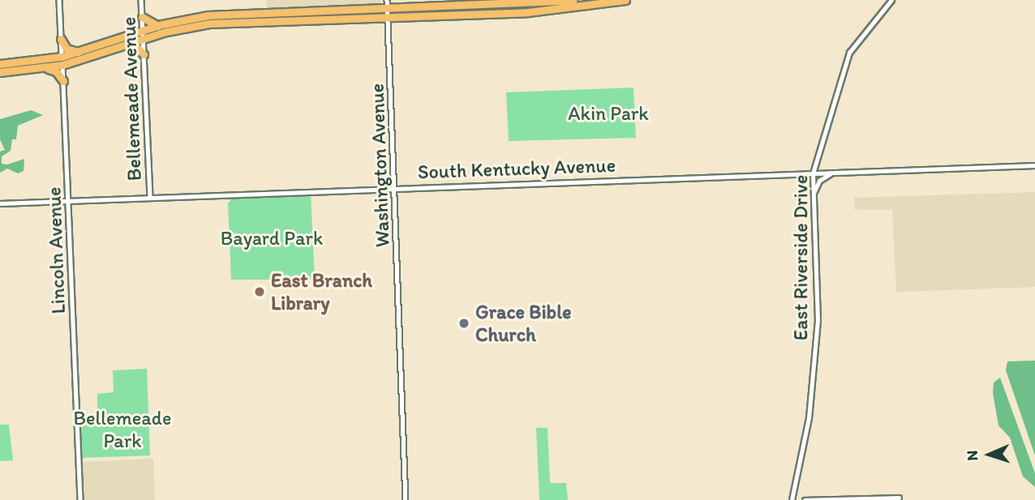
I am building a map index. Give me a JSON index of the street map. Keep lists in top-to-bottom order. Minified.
{"streets":{"street":["Bellemeade Avenue","Washington Avenue","South Kentucky Avenue","Lincoln Avenue","East Riverside Drive"]},"crossings":[["Bellemeade Avenue","South Kentucky Avenue"],["Washington Avenue","South Kentucky Avenue"],["South Kentucky Avenue","Lincoln Avenue"],["South Kentucky Avenue","East Riverside Drive"]],"parks":["Akin Park","Bayard Park","Bellemeade Park"],"places":["East Branch Library","Grace Bible Church"],"north":"left"}
